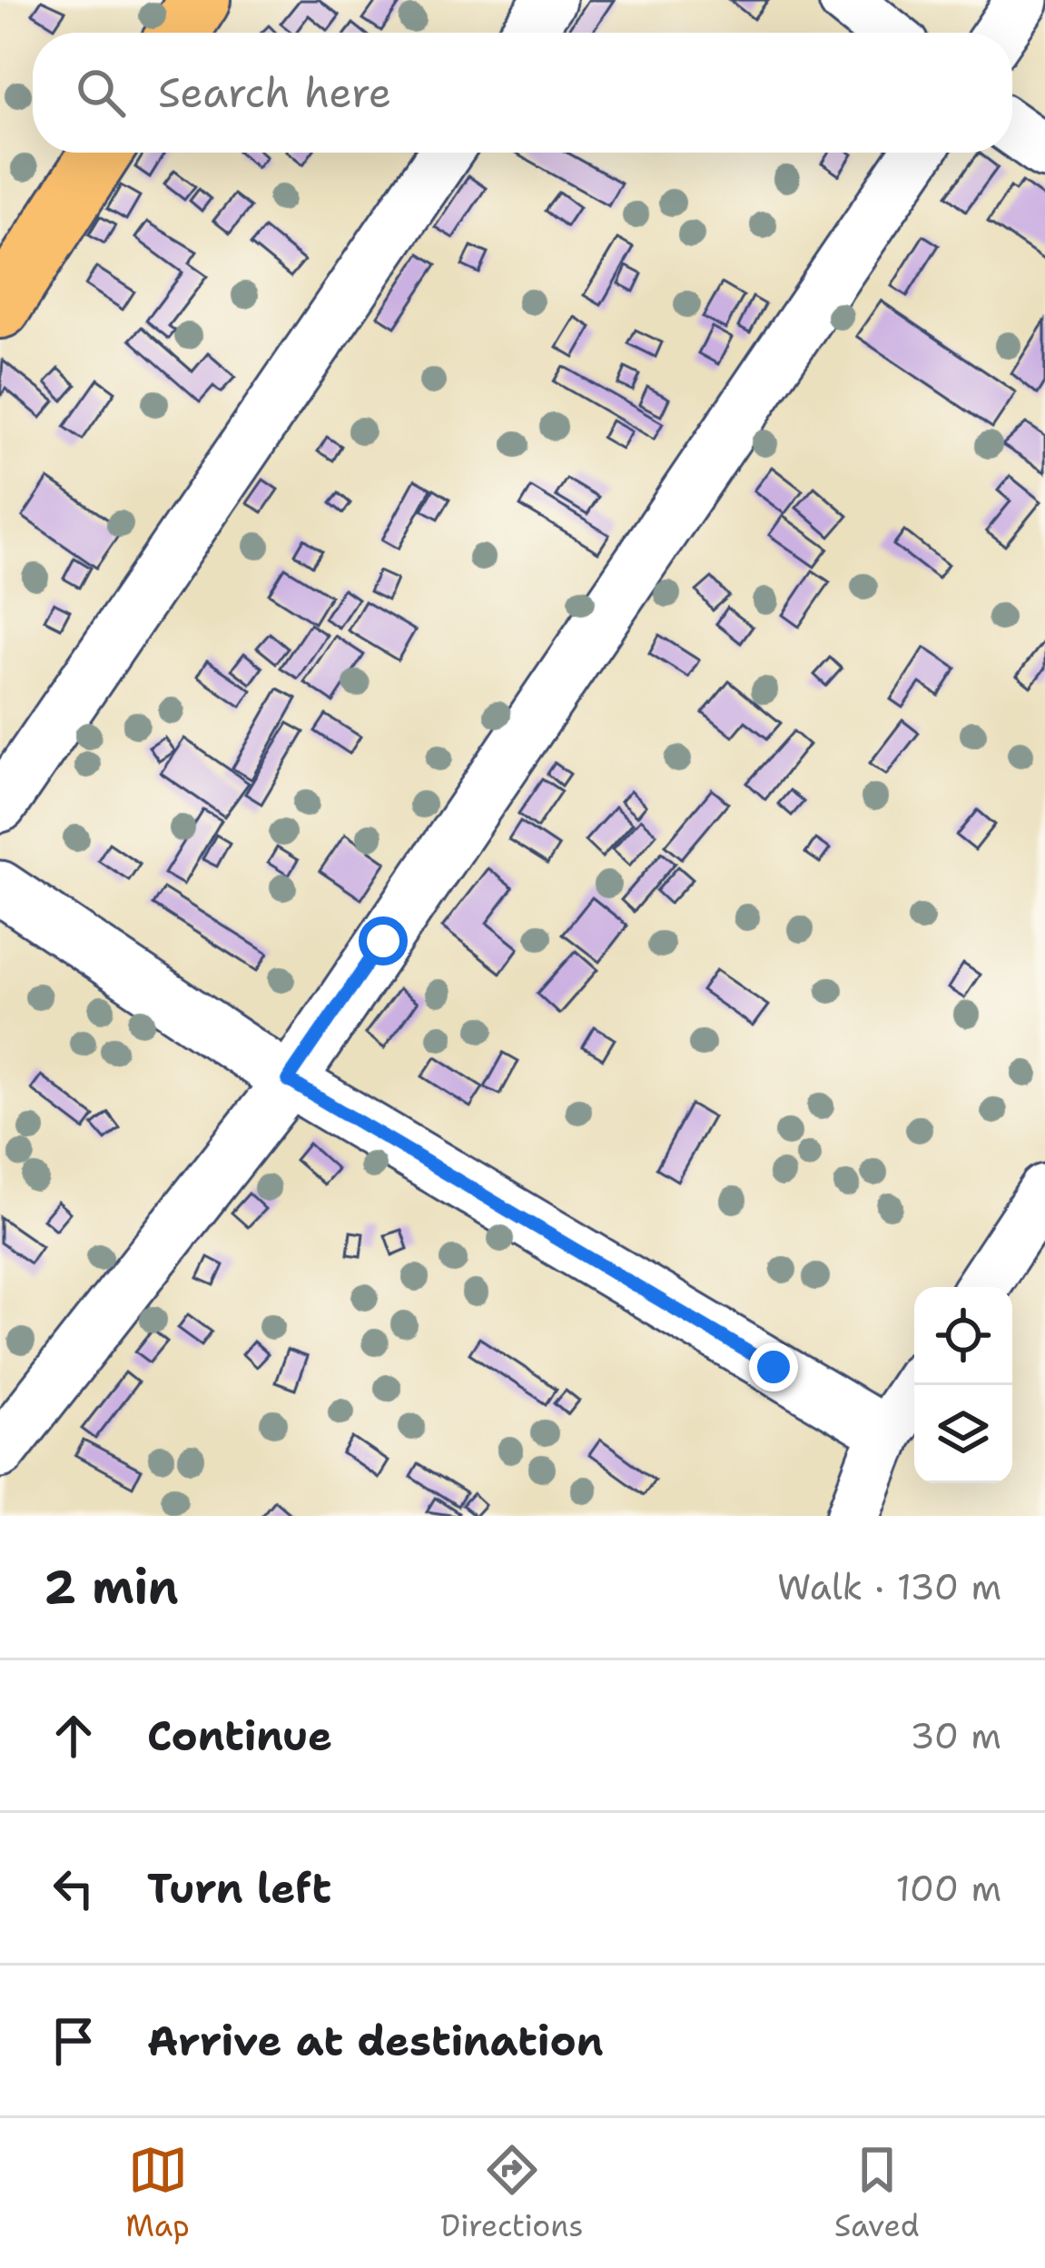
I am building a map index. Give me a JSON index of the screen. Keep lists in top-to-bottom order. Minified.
{"page":{"search":"Search here","heading":["2 min","Walk · 130 m"],"list":[["Continue","30 m"],["Turn left","100 m"],"Arrive at destination"],"nav":["Map","Directions","Saved"]}}
